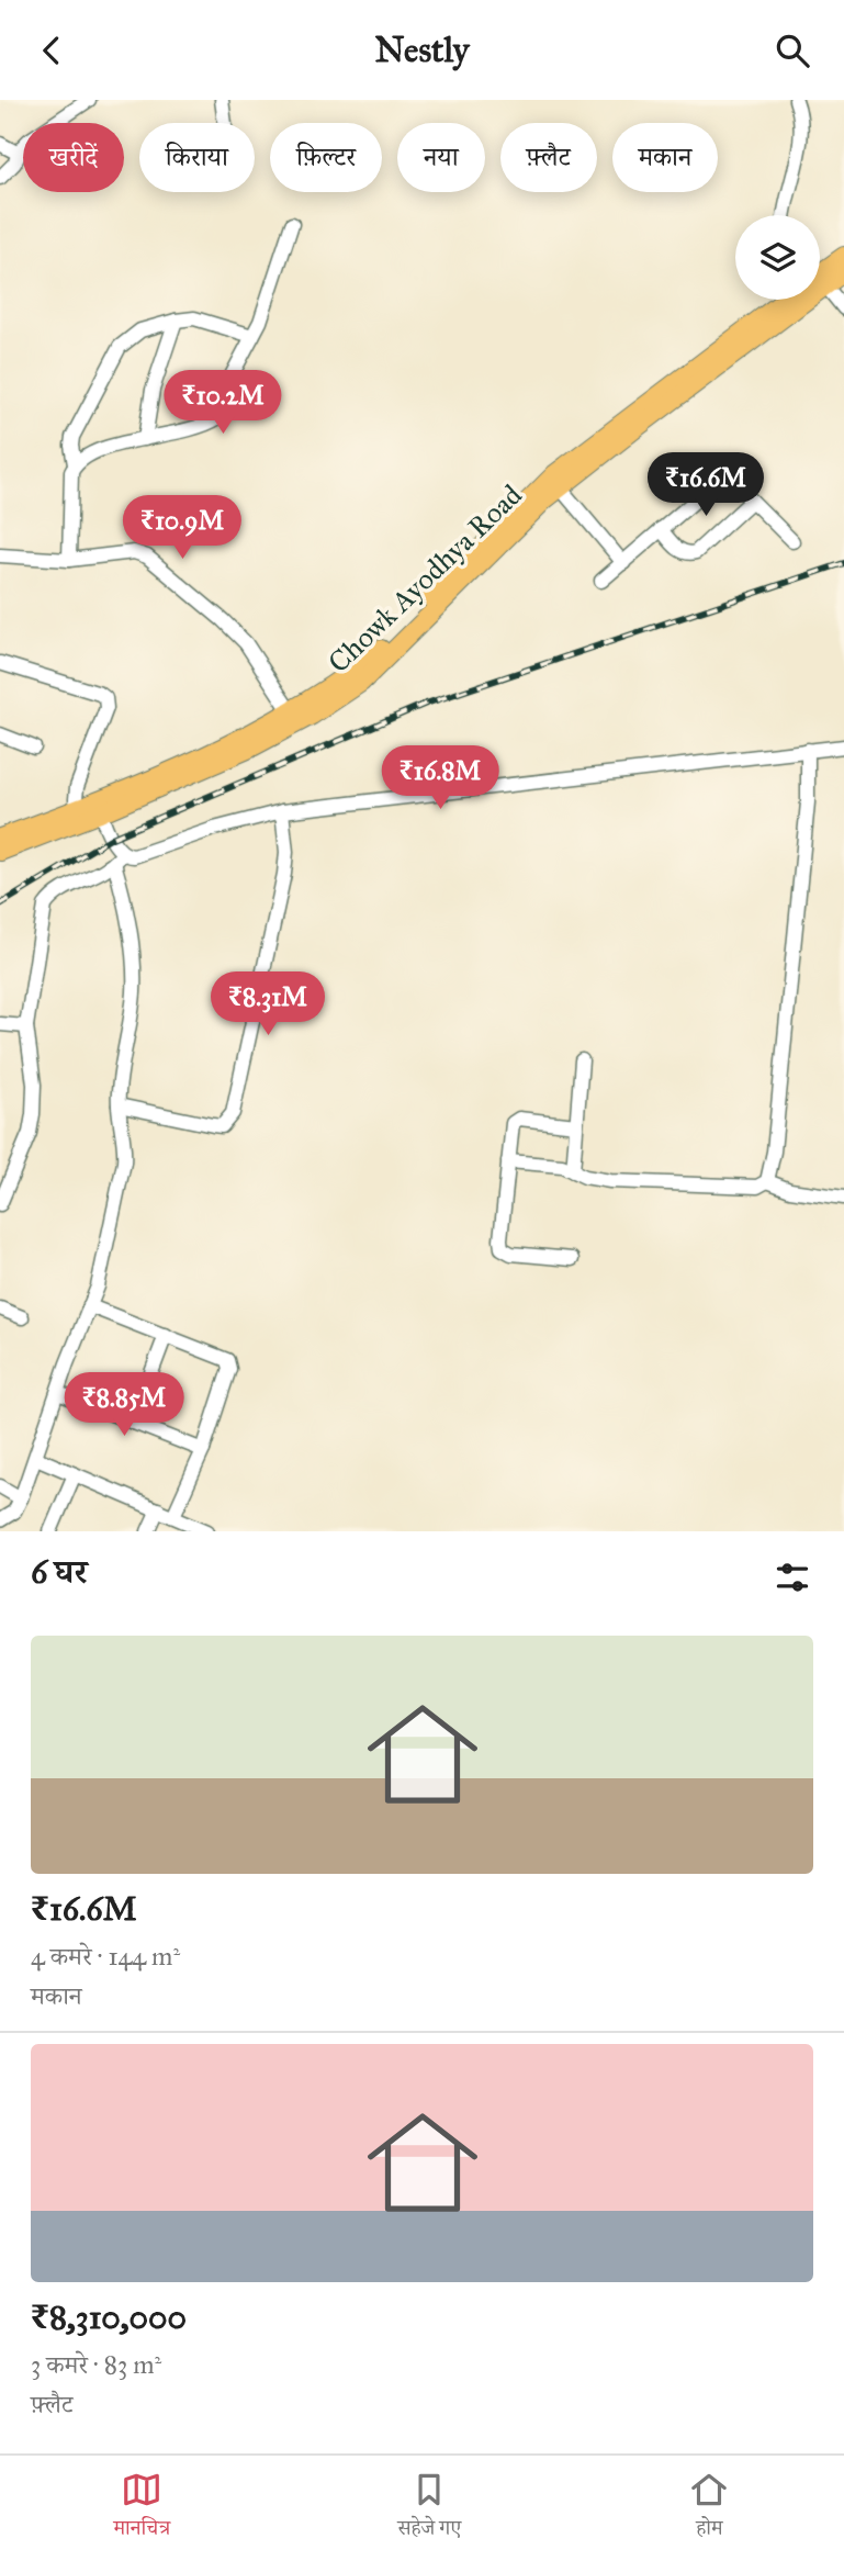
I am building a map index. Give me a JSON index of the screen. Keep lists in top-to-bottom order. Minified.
{"streets":{"main road":["Chowk Ayodhya Road"]},"page":{"header":"Nestly","chip":["खरीदें","किराया","फ़िल्टर","नया","फ़्लैट","मकान"],"price":["₹10.2M","₹16.6M","₹10.9M","₹16.8M","₹8.31M","₹8.85M"],"heading":"6 घर","list":[{"name":"₹16.6M","note":"4 कमरे · 144 m² · मकान"},{"name":"₹8,310,000","note":"3 कमरे · 83 m² · फ़्लैट"}],"tabs":["मानचित्र","सहेजे गए","होम"]}}
